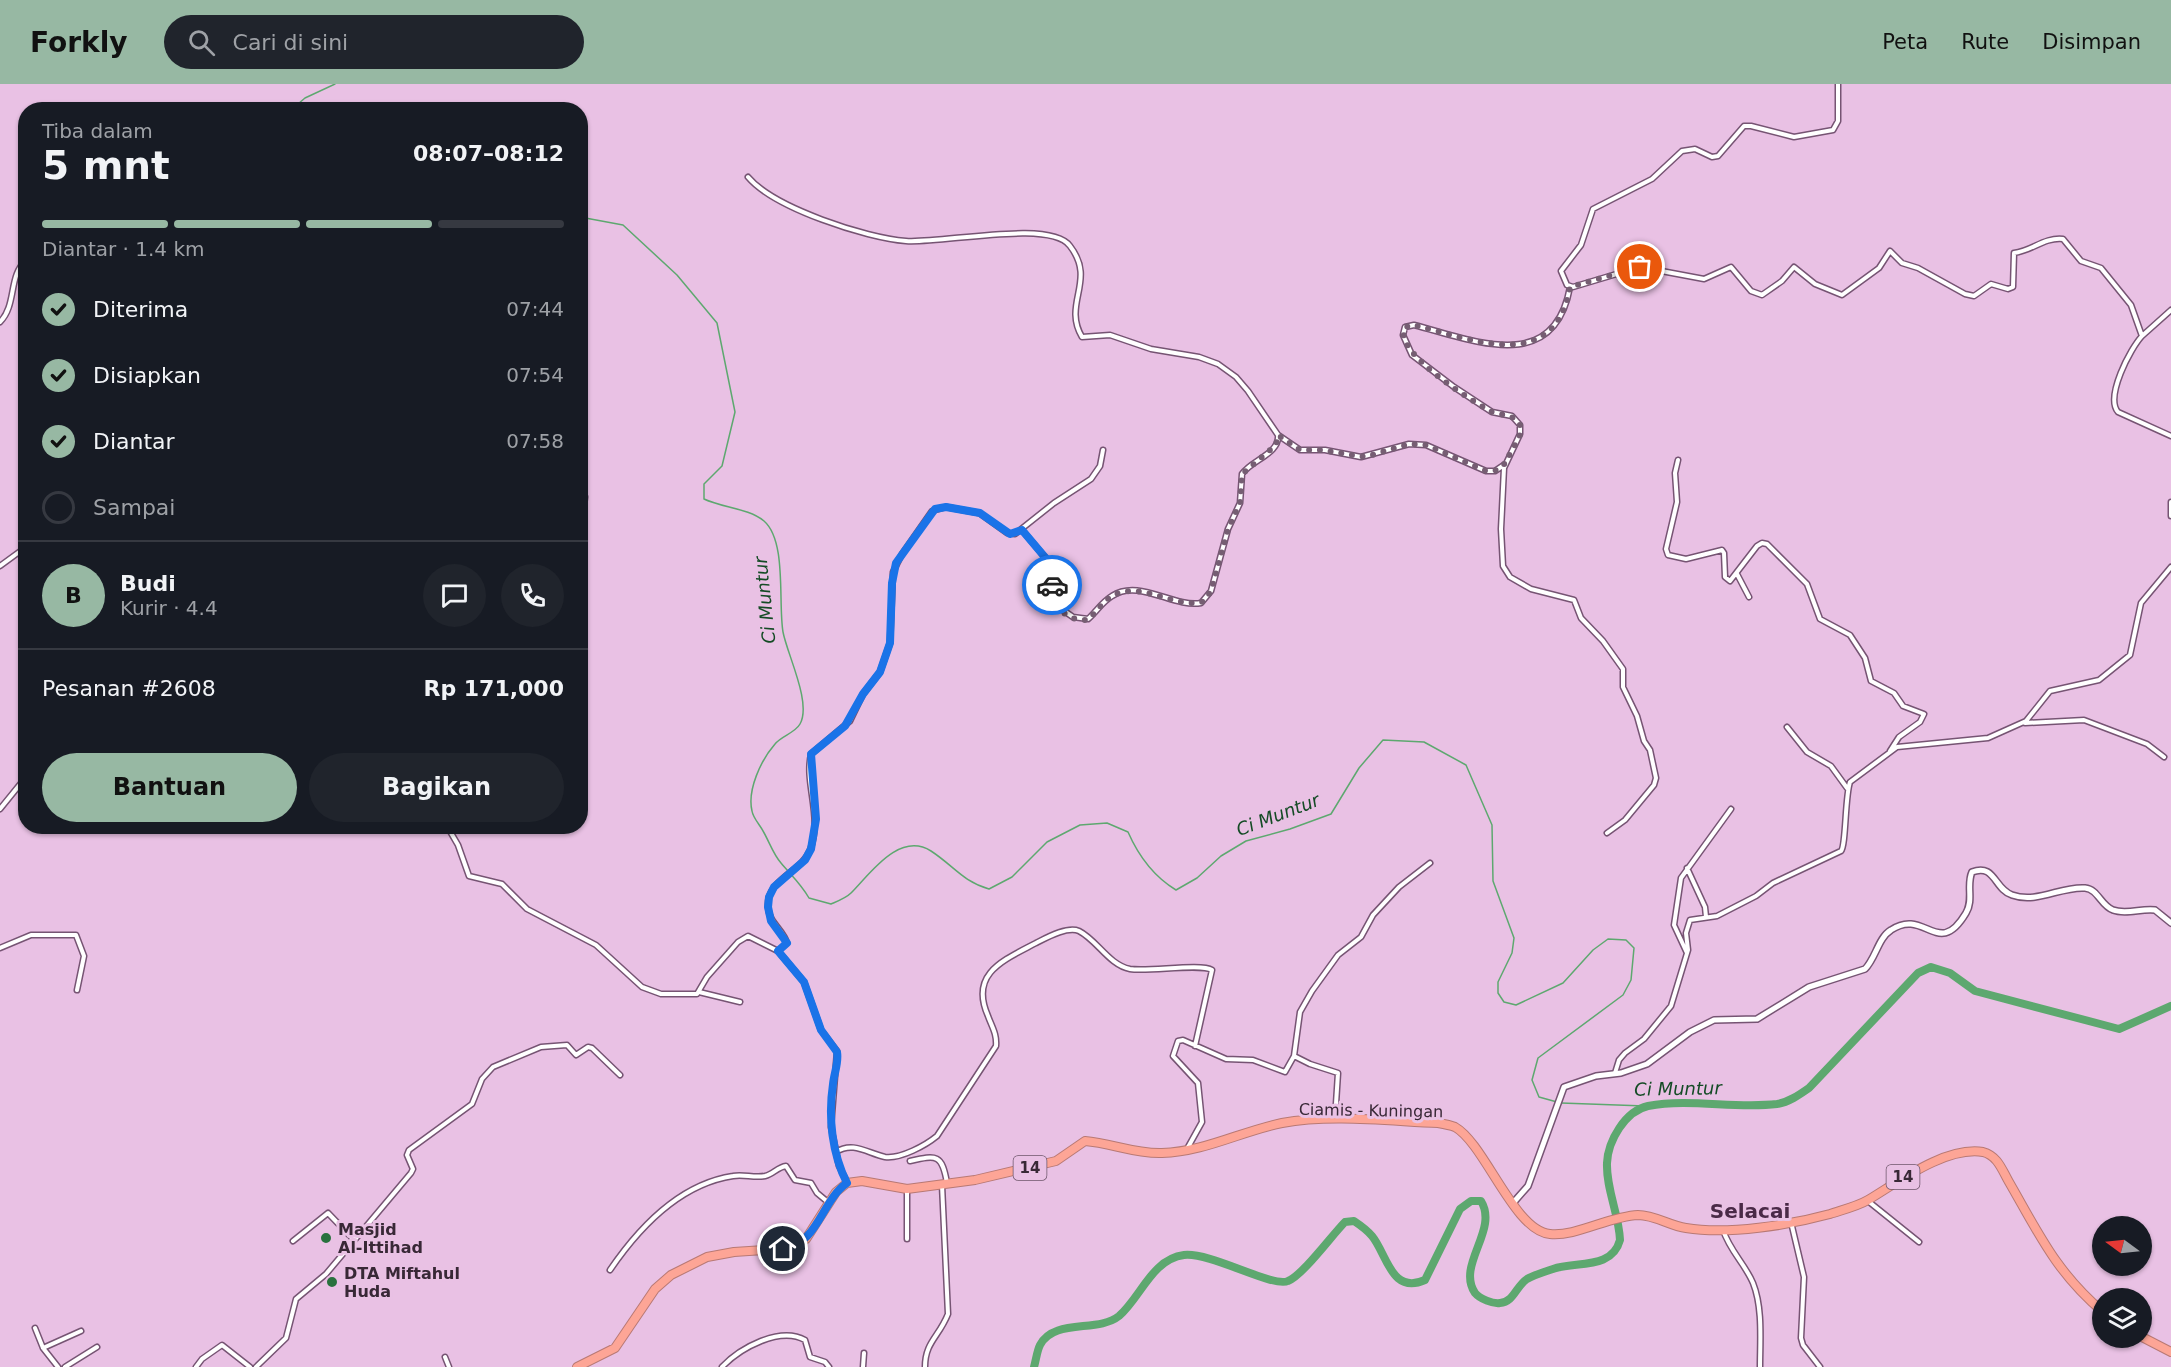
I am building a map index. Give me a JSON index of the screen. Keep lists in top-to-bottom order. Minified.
{"streets":{"highway":["Ciamis - Kuningan","14"]},"districts":["Selacai"],"water":["Ci Muntur"],"places":["Masjid Al-Ittihad","DTA Miftahul Huda"],"north":"left","page":{"header":"Forkly","search":"Cari di sini","nav":["Peta","Rute","Disimpan"],"heading":["5 mnt","Tiba dalam","08:07–08:12"],"panel":["Budi","Kurir · 4.4","Pesanan #2608","Rp 171,000"],"bar":"Diantar · 1.4 km","list":[["Diterima","07:44"],["Disiapkan","07:54"],["Diantar","07:58"],"Sampai"],"round":"B","buttons":["Bantuan","Bagikan"]}}
